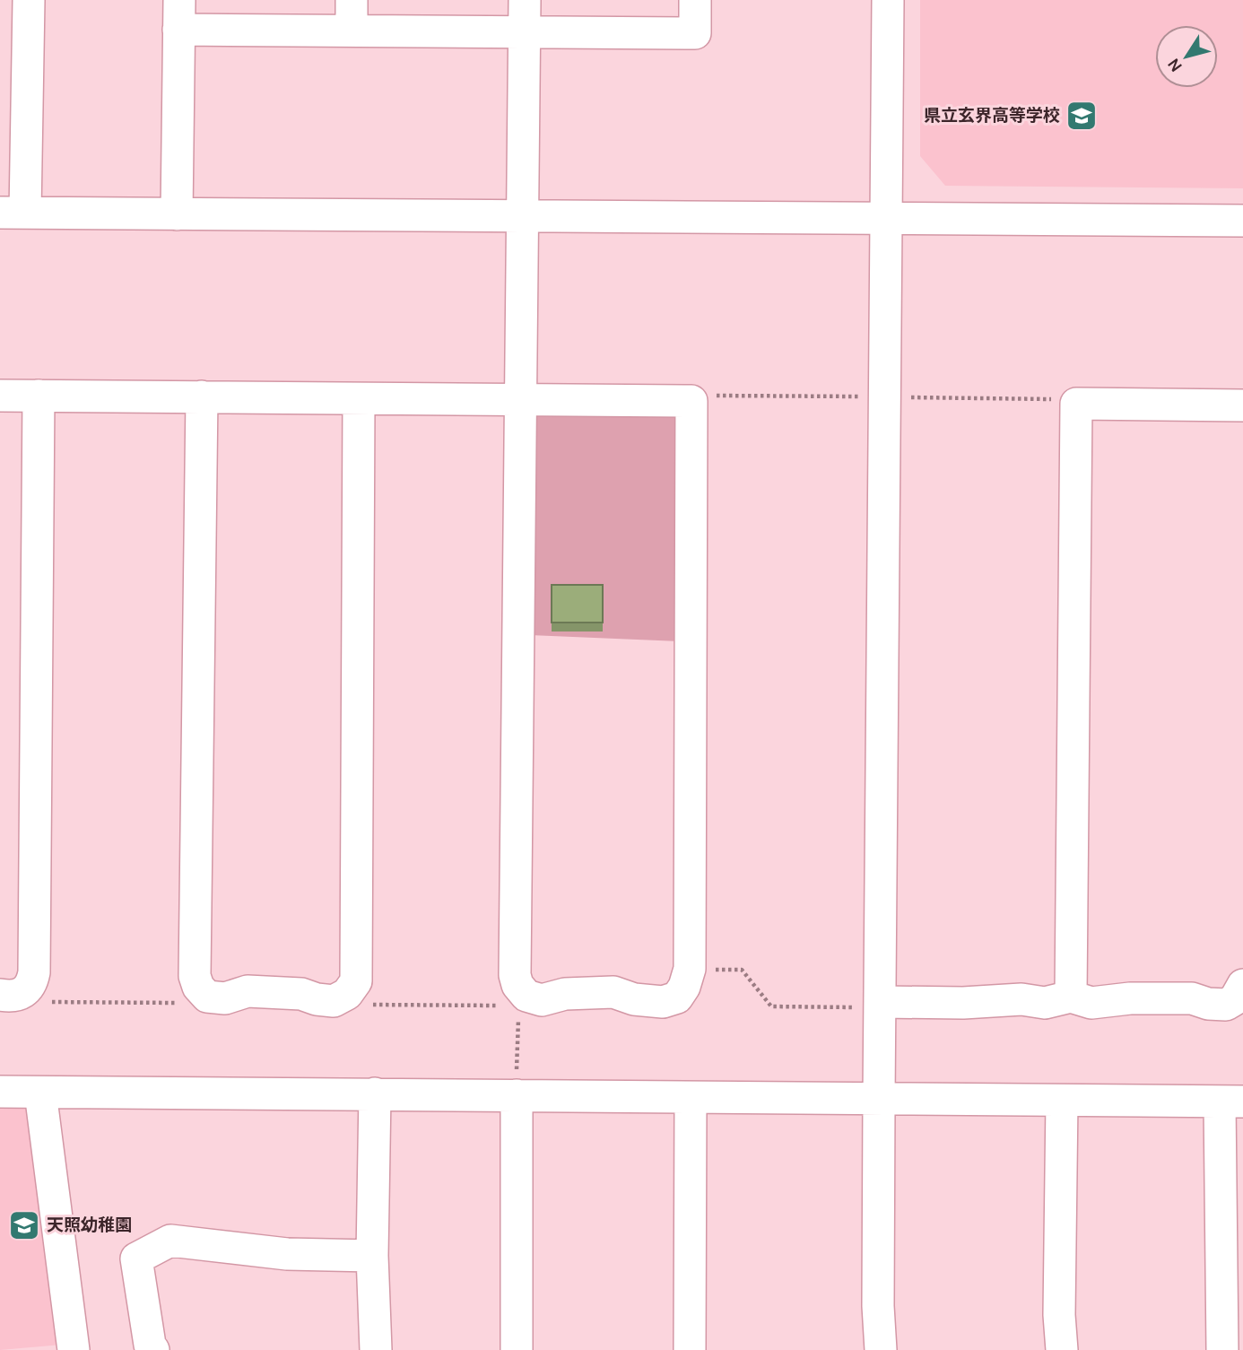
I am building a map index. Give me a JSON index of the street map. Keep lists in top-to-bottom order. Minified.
{"places":{"school or university":["県立玄界高等学校","天照幼稚園"]},"north":"bottom left"}
